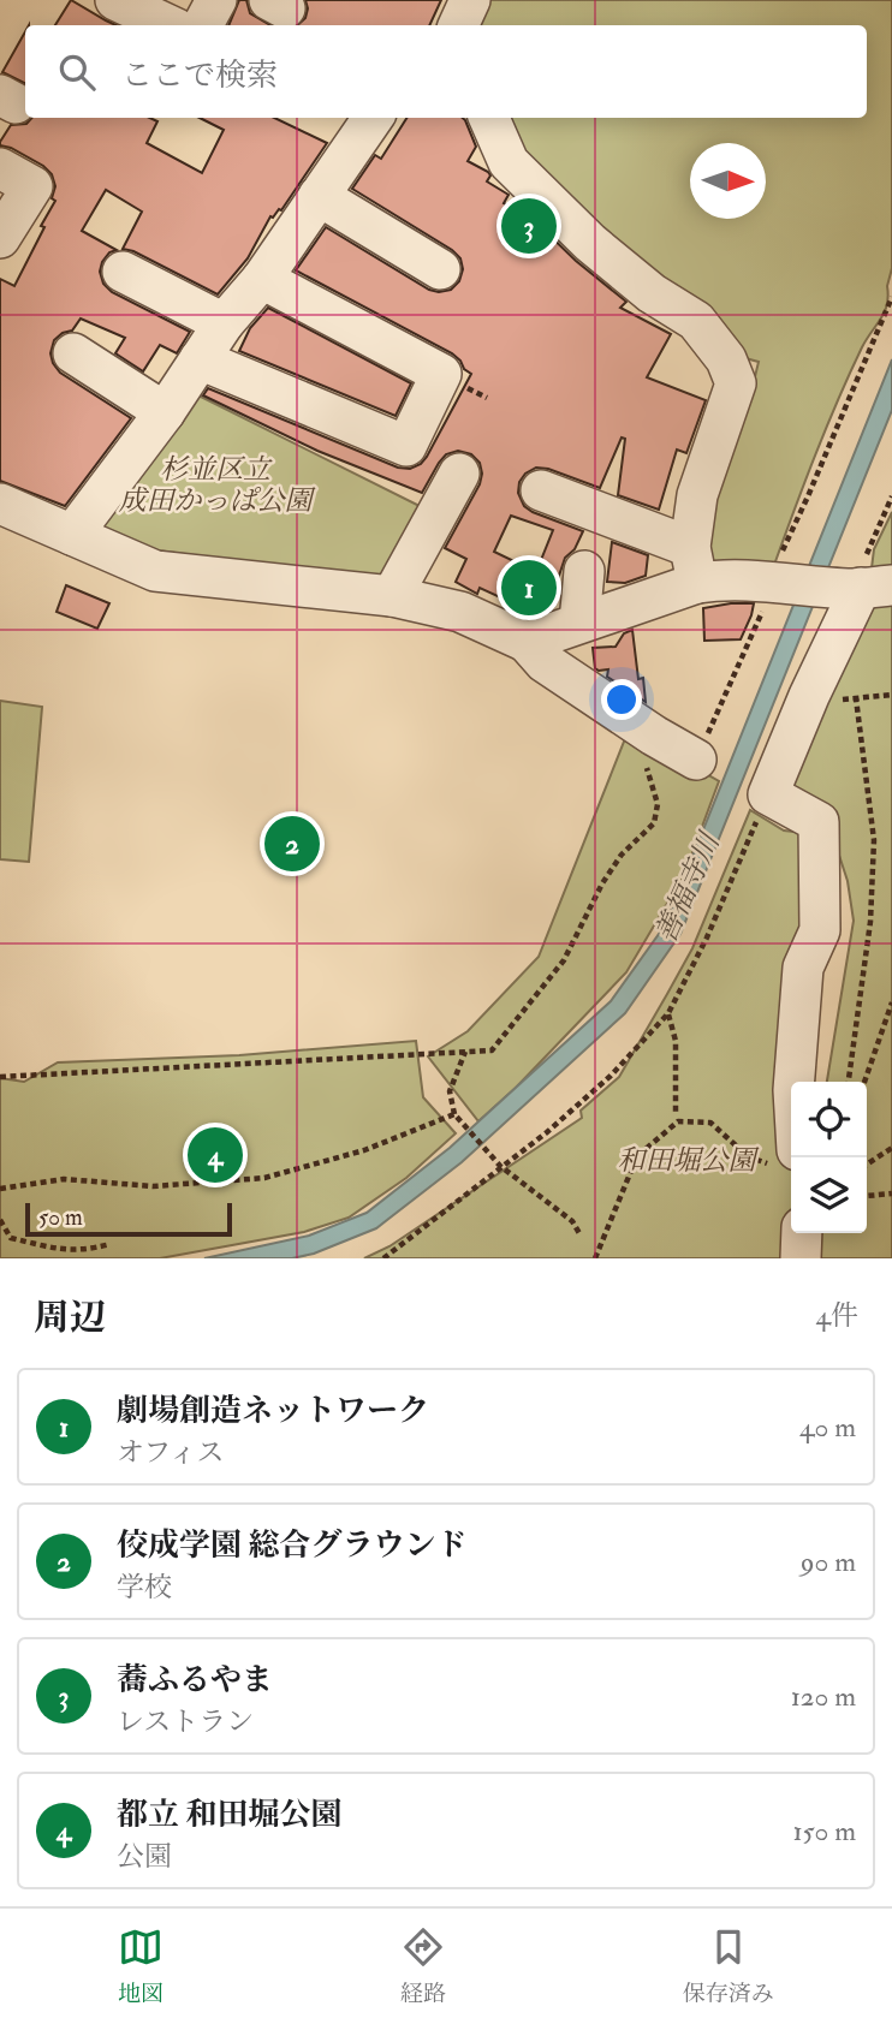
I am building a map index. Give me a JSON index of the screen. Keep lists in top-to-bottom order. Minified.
{"water":["善福寺川"],"parks":["杉並区立 成田かっぱ公園","和田堀公園"],"scale_bar":"50 m","north":"right","page":{"search":"ここで検索","pins":["3","1","2","4"],"scale":"50 m","heading":["周辺","4件"],"list":[{"mark":"1","name":"劇場創造ネットワーク","note":"オフィス","value":"40 m"},{"mark":"2","name":"佼成学園 総合グラウンド","note":"学校","value":"90 m"},{"mark":"3","name":"蕎ふるやま","note":"レストラン","value":"120 m"},{"mark":"4","name":"都立 和田堀公園","note":"公園","value":"150 m"}],"nav":["地図","経路","保存済み"]}}
